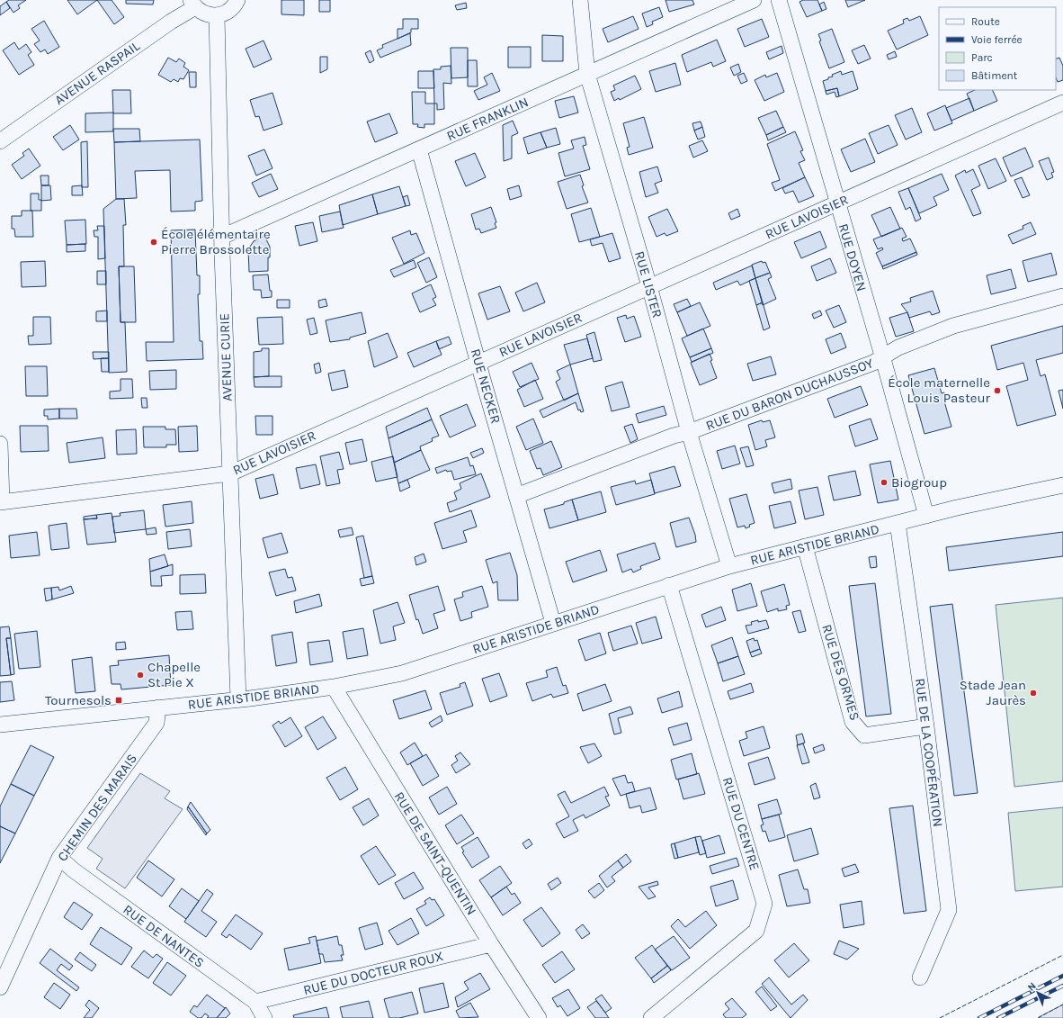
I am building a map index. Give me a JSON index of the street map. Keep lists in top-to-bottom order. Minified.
{"streets":{"street":["AVENUE RASPAIL","RUE FRANKLIN","RUE LAVOISIER","RUE DOYEN","RUE LISTER","AVENUE CURIE","RUE NECKER","RUE DU BARON DUCHAUSSOY","RUE ARISTIDE BRIAND","RUE DES ORMES","RUE DE LA COOPÉRATION","CHEMIN DES MARAIS","RUE DU CENTRE","RUE DE SAINT-QUENTIN","RUE DE NANTES","RUE DU DOCTEUR ROUX"]},"crossings":[["RUE FRANKLIN","RUE LISTER"],["RUE FRANKLIN","AVENUE CURIE"],["RUE FRANKLIN","RUE NECKER"],["RUE LAVOISIER","RUE DOYEN"],["RUE LAVOISIER","RUE LISTER"],["RUE LAVOISIER","AVENUE CURIE"],["RUE LAVOISIER","RUE NECKER"],["RUE DOYEN","RUE DU BARON DUCHAUSSOY"],["RUE DOYEN","RUE ARISTIDE BRIAND"],["RUE LISTER","RUE DU BARON DUCHAUSSOY"],["RUE LISTER","RUE ARISTIDE BRIAND"],["AVENUE CURIE","RUE ARISTIDE BRIAND"],["RUE NECKER","RUE DU BARON DUCHAUSSOY"],["RUE NECKER","RUE ARISTIDE BRIAND"],["RUE ARISTIDE BRIAND","RUE DES ORMES"],["RUE ARISTIDE BRIAND","RUE DE LA COOPÉRATION"],["RUE ARISTIDE BRIAND","CHEMIN DES MARAIS"],["RUE ARISTIDE BRIAND","RUE DU CENTRE"],["RUE ARISTIDE BRIAND","RUE DE SAINT-QUENTIN"],["RUE DES ORMES","RUE DE LA COOPÉRATION"],["CHEMIN DES MARAIS","RUE DE NANTES"],["RUE DE SAINT-QUENTIN","RUE DU DOCTEUR ROUX"],["RUE DE NANTES","RUE DU DOCTEUR ROUX"]],"places":{"other":["École élémentaire Pierre Brossolette","École maternelle Louis Pasteur","Biogroup","Chapelle St Pie X","Stade Jean Jaurès"],"transit":["Tournesols"]},"legend":["Route","Voie ferrée","Parc","Bâtiment"],"north":"top left"}
